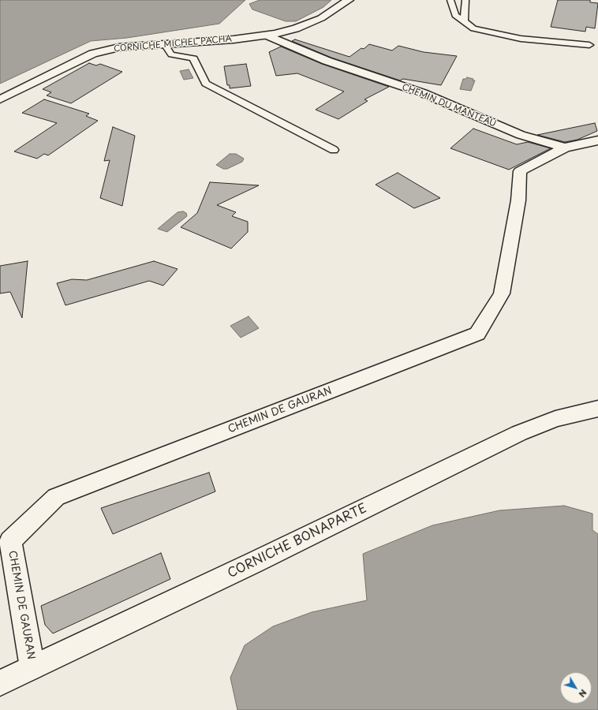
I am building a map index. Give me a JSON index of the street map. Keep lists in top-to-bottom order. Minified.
{"streets":{"street":["CORNICHE MICHEL PACHA","CHEMIN DU MANTEAU","CHEMIN DE GAURAN","CORNICHE BONAPARTE"]},"crossings":[["CORNICHE MICHEL PACHA","CHEMIN DU MANTEAU"],["CHEMIN DU MANTEAU","CHEMIN DE GAURAN"],["CHEMIN DE GAURAN","CORNICHE BONAPARTE"]],"north":"bottom right"}
